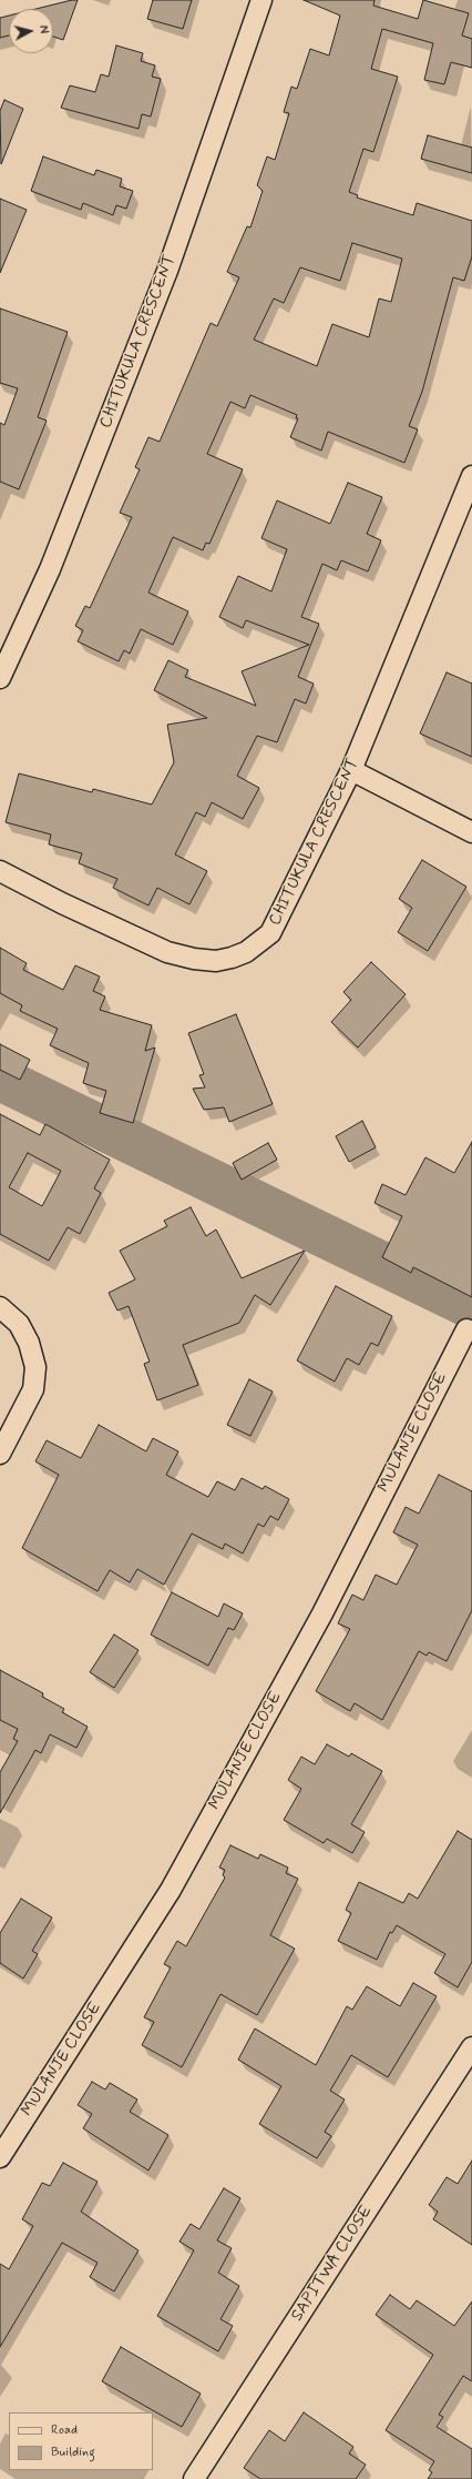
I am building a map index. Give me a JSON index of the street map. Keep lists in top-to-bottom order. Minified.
{"streets":{"street":["CHITUKULA CRESCENT","MULANJE CLOSE","SAPITWA CLOSE"]},"legend":["Road","Building"],"north":"right"}
